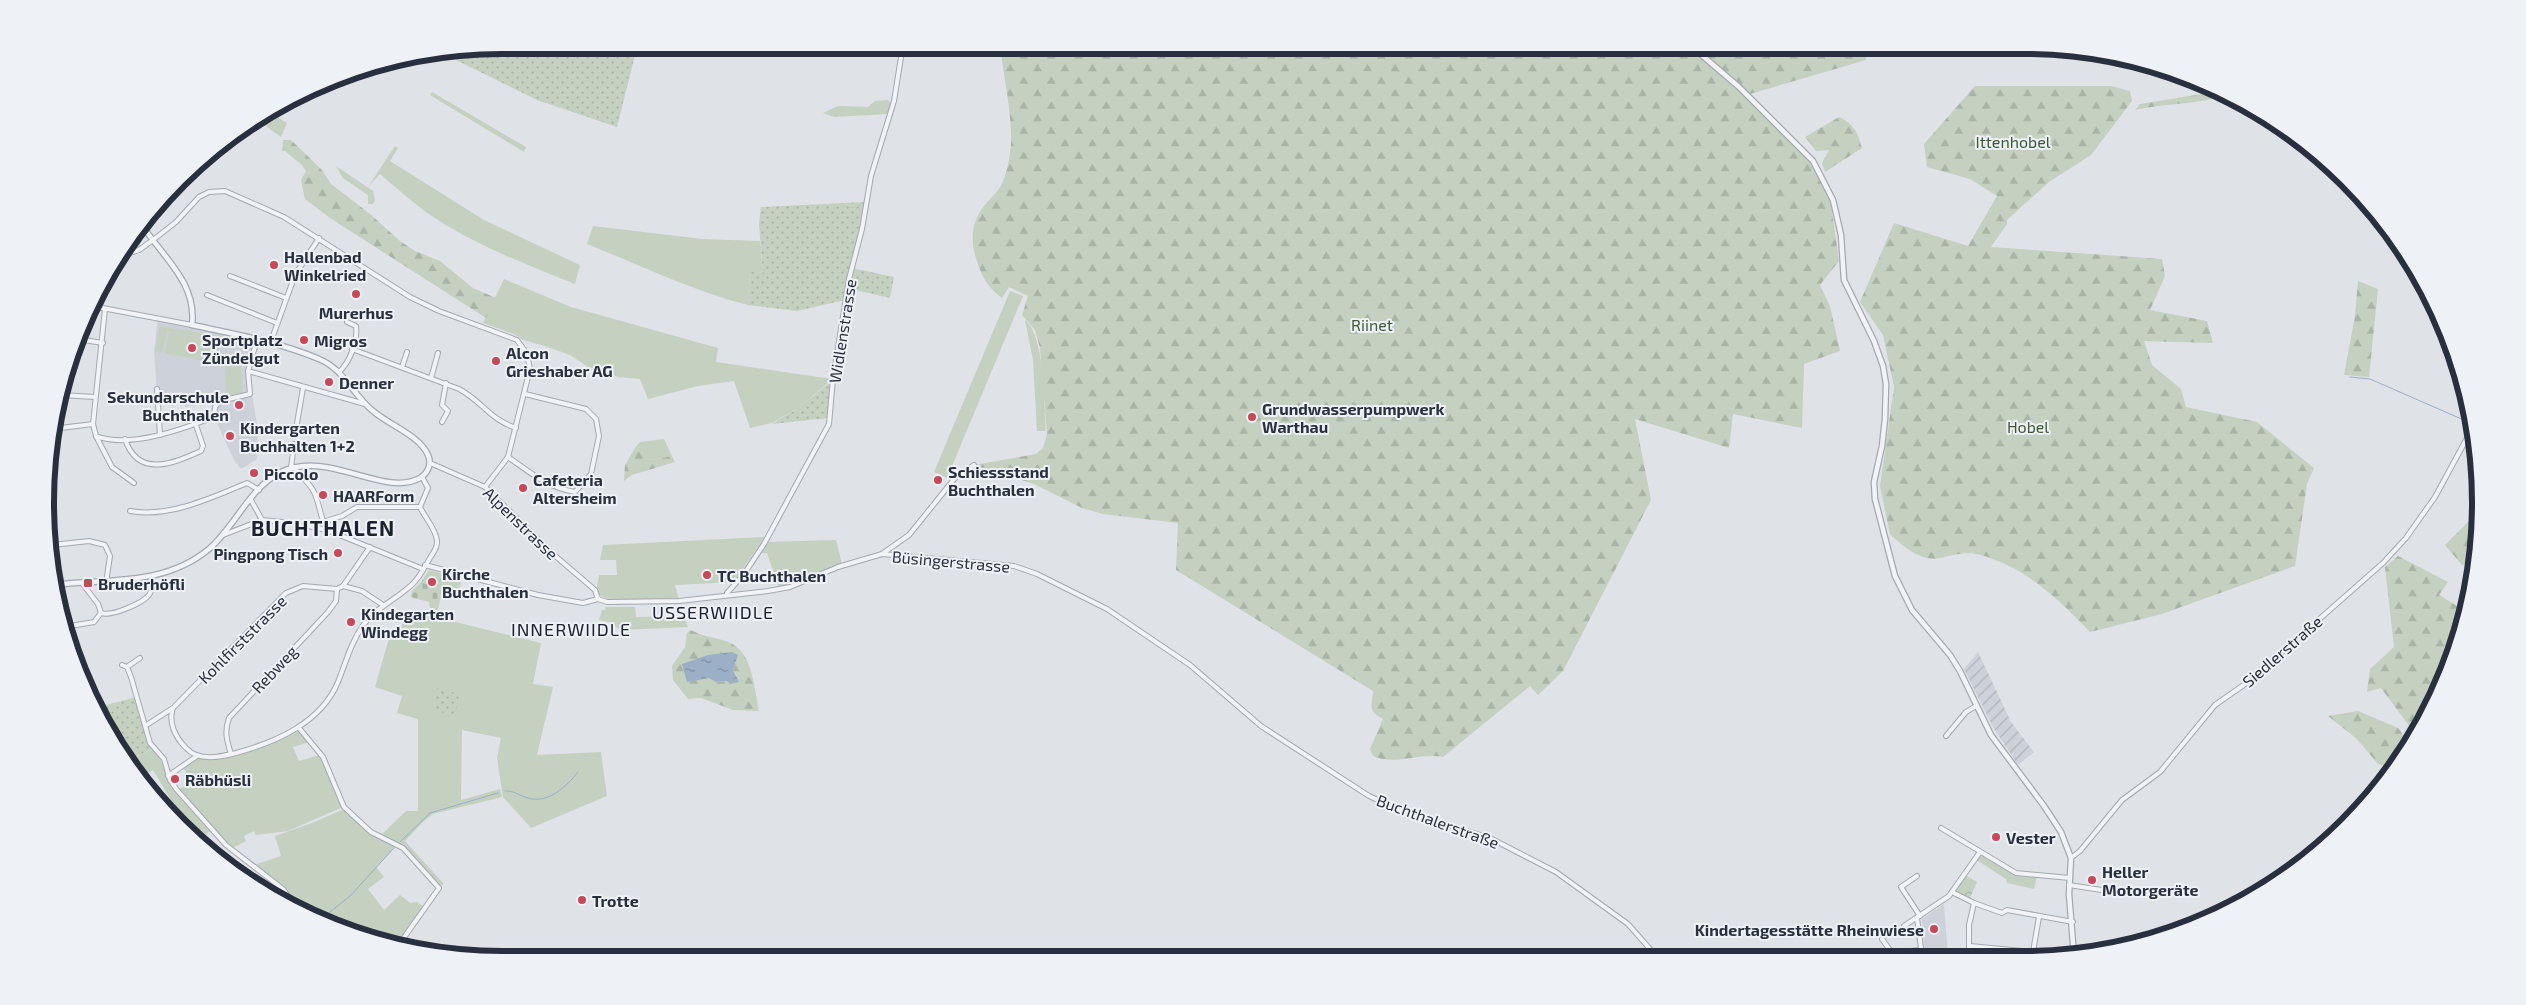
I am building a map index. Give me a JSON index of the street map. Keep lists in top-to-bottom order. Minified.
{"streets":{"street":["Widlenstrasse","Alpenstrasse","Büsingerstrasse","Kohlfirststrasse","Siedlerstraße","Rebweg","Buchthalerstraße"]},"crossings":[["Widlenstrasse","Büsingerstrasse"],["Alpenstrasse","Büsingerstrasse"],["Büsingerstrasse","Buchthalerstraße"],["Kohlfirststrasse","Rebweg"]],"districts":["BUCHTHALEN","USSERWIIDLE","INNERWIIDLE"],"parks":["Ittenhobel","Riinet","Hobel"],"places":{"other":["Hallenbad Winkelried","Murerhus","Migros","Sportplatz Zündelgut","Alcon Grieshaber AG","Denner","Sekundarschule Buchthalen","Grundwasserpumpwerk Warthau","Kindergarten Buchhalten 1+2","Piccolo","Schiessstand Buchthalen","Cafeteria Altersheim","HAARForm","Pingpong Tisch","TC Buchthalen","Kirche Buchthalen","Kindegarten Windegg","Räbhüsli","Vester","Heller Motorgeräte","Trotte","Kindertagesstätte Rheinwiese"],"transit":["Bruderhöfli"]}}
